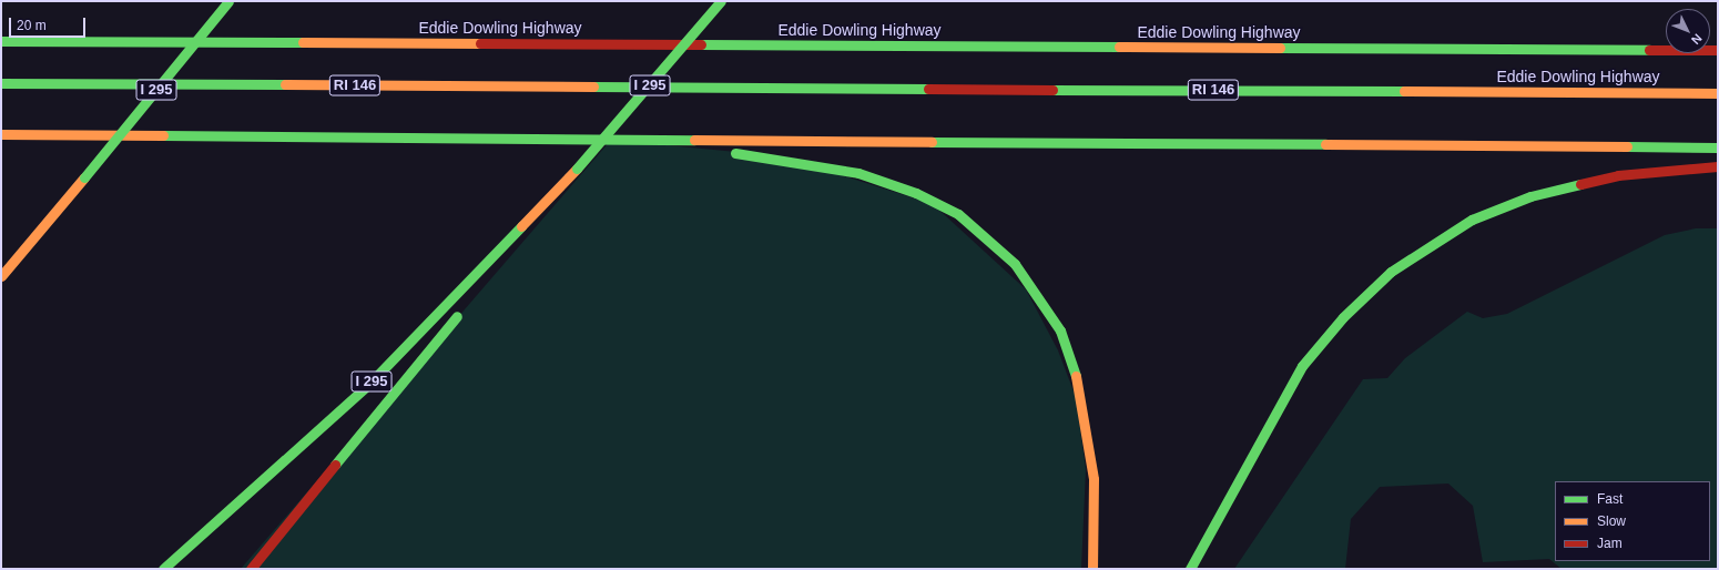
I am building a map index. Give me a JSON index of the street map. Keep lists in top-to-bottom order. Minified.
{"streets":{"highway":["Eddie Dowling Highway","RI 146","I 295"]},"legend":["Fast","Slow","Jam"],"scale_bar":"20 m","north":"bottom right"}
